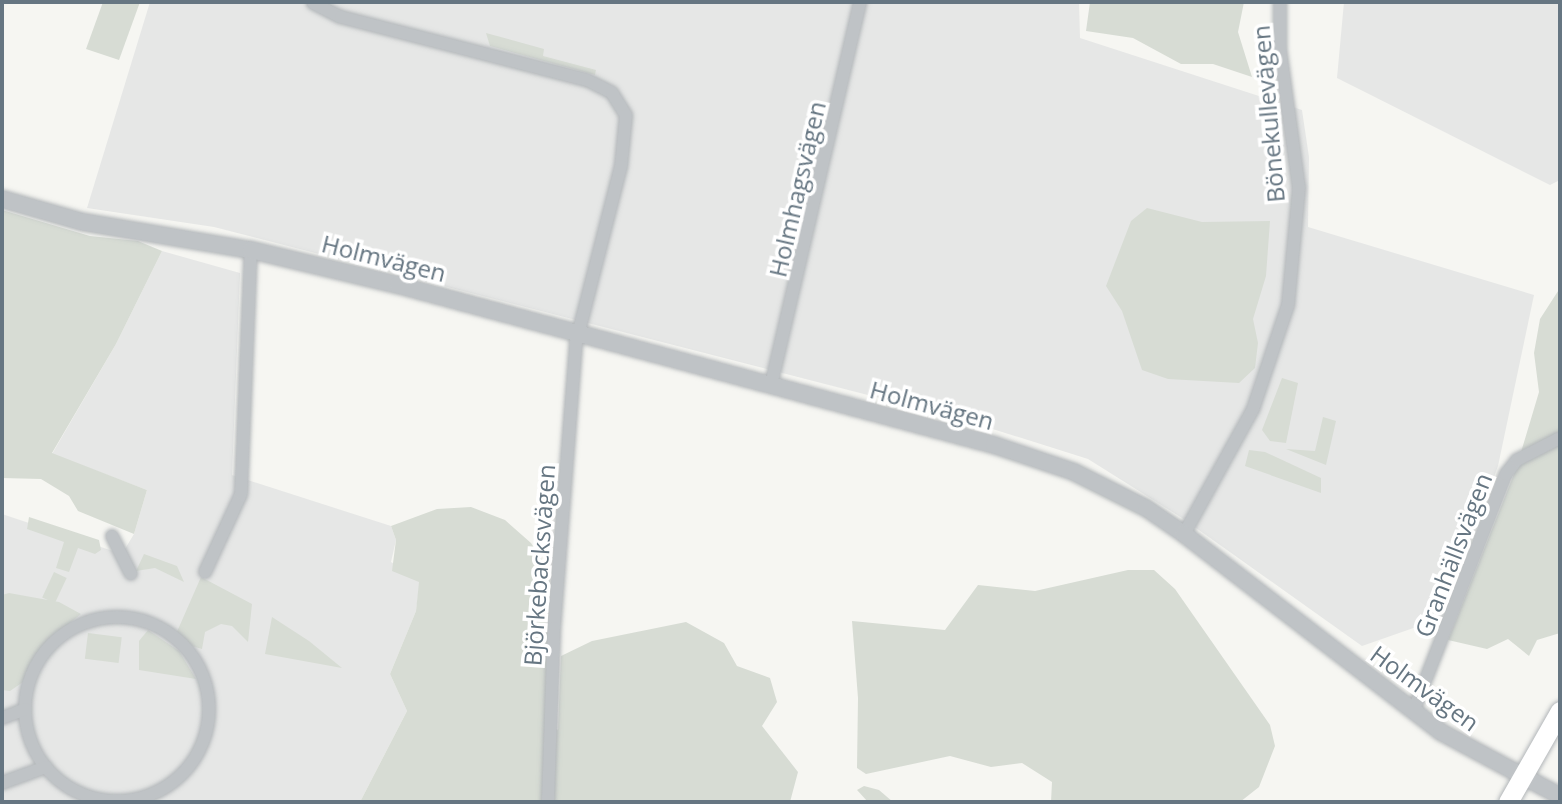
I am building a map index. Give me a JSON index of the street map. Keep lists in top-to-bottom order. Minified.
{"streets":{"street":["Bönekullevägen","Holmhagsvägen","Holmvägen","Granhällsvägen","Björkebacksvägen"]},"crossings":[["Bönekullevägen","Holmvägen"],["Holmhagsvägen","Holmvägen"],["Holmvägen","Granhällsvägen"],["Holmvägen","Björkebacksvägen"]]}
